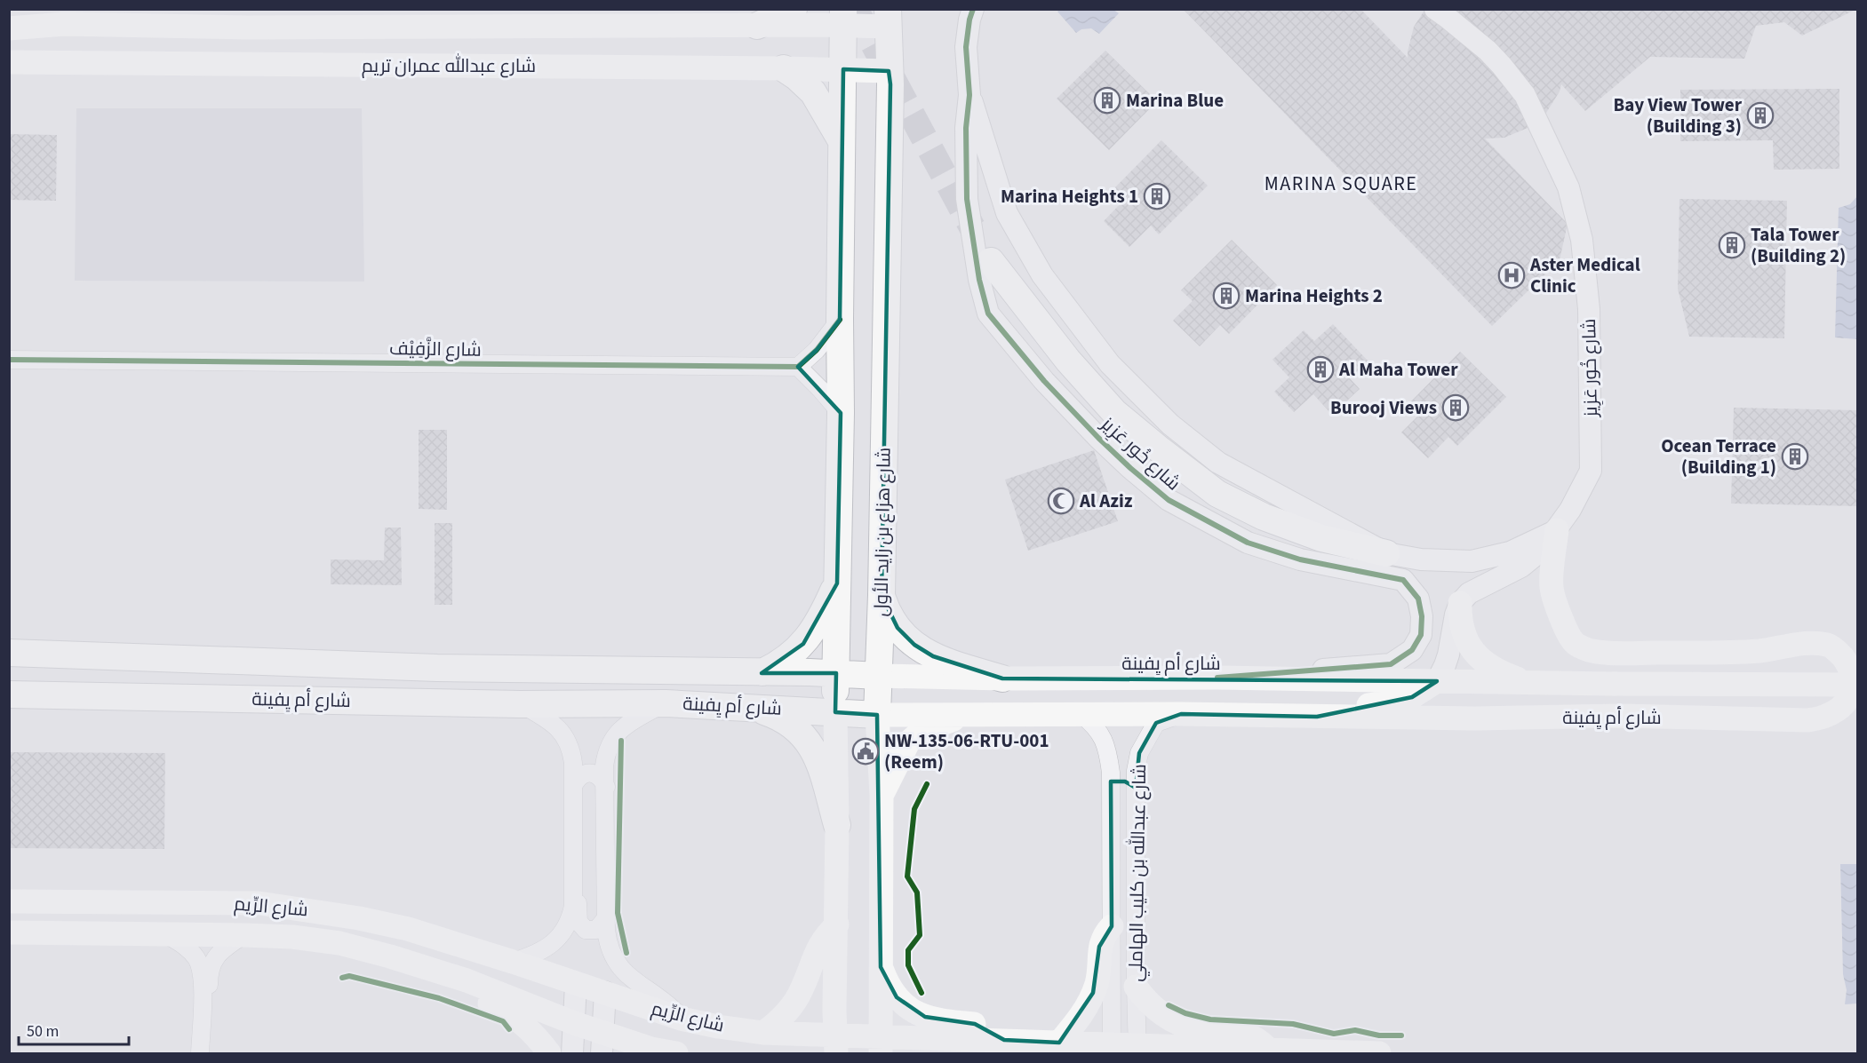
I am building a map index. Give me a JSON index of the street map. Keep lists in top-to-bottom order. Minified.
{"streets":{"main road":["شارع عبدالله عمران تريم","شارع هزاع بن زايد الأول","شارع أم يِفينة","شارع الرِّيم"],"street":["شارع الزَّفِيْف","شارع خُور عَزِيز","شارع عبدالله بن كليب الهاملي"]},"crossings":[["شارع عبدالله عمران تريم","شارع هزاع بن زايد الأول"],["شارع خُور عَزِيز","شارع أم يِفينة"],["شارع هزاع بن زايد الأول","شارع أم يِفينة"],["شارع هزاع بن زايد الأول","شارع الرِّيم"],["شارع أم يِفينة","شارع عبدالله بن كليب الهاملي"],["شارع عبدالله بن كليب الهاملي","شارع الرِّيم"]],"districts":["MARINA SQUARE"],"places":{"building":["Marina Blue","Bay View Tower (Building 3)","Marina Heights 1","Tala Tower (Building 2)","Marina Heights 2","Al Maha Tower","Burooj Views","Ocean Terrace (Building 1)"],"hospital":["Aster Medical Clinic"],"mosque":["Al Aziz"],"public building":["NW-135-06-RTU-001 (Reem)"]},"scale_bar":"50 m"}
